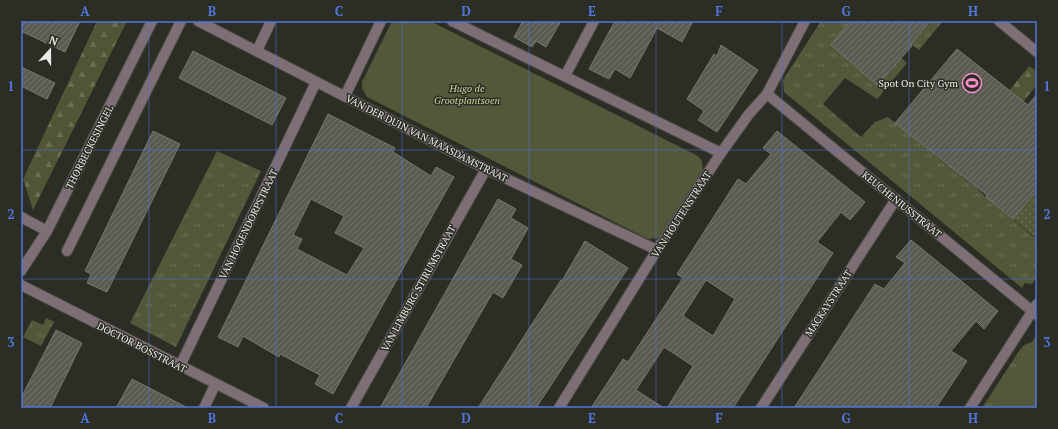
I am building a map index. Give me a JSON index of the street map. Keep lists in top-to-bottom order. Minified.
{"streets":{"street":["VAN DER DUIN VAN MAASDAMSTRAAT","THORBECKESINGEL","KEUCHENIUSSTRAAT","VAN HOUTENSTRAAT","VAN HOGENDORPSTRAAT","VAN LIMBURG STIRUMSTRAAT","MACKAYSTRAAT","DOCTOR BOSSTRAAT"]},"crossings":[["VAN DER DUIN VAN MAASDAMSTRAAT","VAN HOUTENSTRAAT"],["VAN DER DUIN VAN MAASDAMSTRAAT","VAN HOGENDORPSTRAAT"],["VAN DER DUIN VAN MAASDAMSTRAAT","VAN LIMBURG STIRUMSTRAAT"],["KEUCHENIUSSTRAAT","VAN HOUTENSTRAAT"],["KEUCHENIUSSTRAAT","MACKAYSTRAAT"],["VAN HOGENDORPSTRAAT","DOCTOR BOSSTRAAT"]],"parks":["Hugo de Grootplantsoen"],"places":{"sports":["Spot On City Gym"]},"north":"top","grid":{"columns":["A","B","C","D","E","F","G","H"],"rows":["1","2","3"]}}
